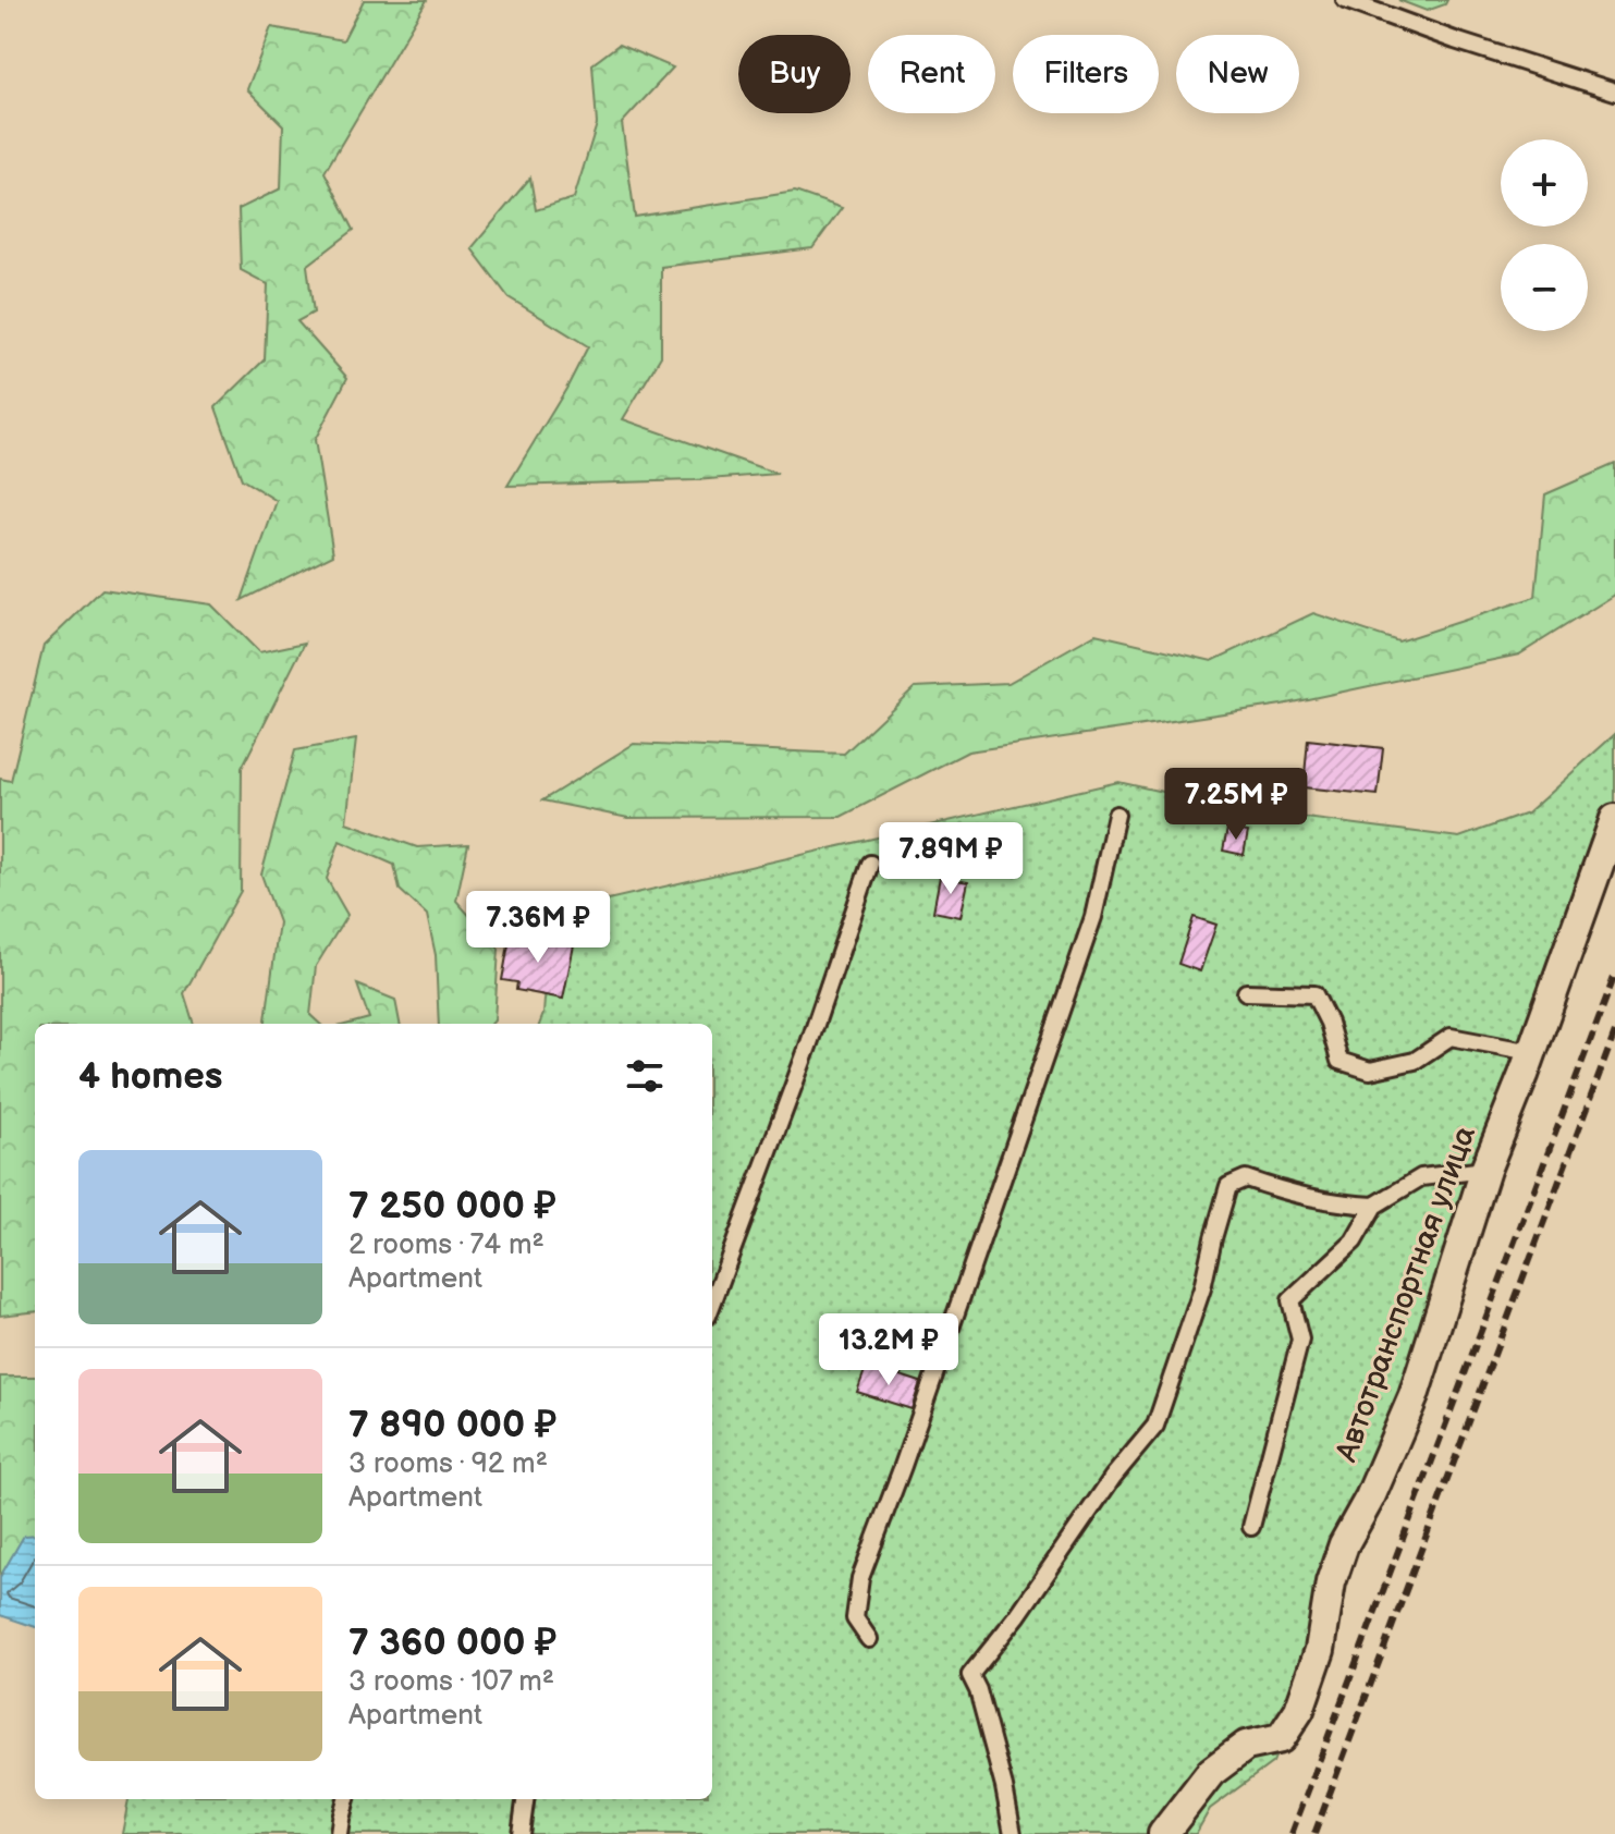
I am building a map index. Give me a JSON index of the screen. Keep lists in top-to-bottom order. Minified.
{"streets":{"street":["Автотранспортная улица"]},"page":{"chip":["Buy","Rent","Filters","New"],"map_buttons":["+","−"],"price":["7.25M ₽","7.89M ₽","7.36M ₽","13.2M ₽"],"heading":"4 homes","list":[{"name":"7 250 000 ₽","note":"2 rooms · 74 m² · Apartment"},{"name":"7 890 000 ₽","note":"3 rooms · 92 m² · Apartment"},{"name":"7 360 000 ₽","note":"3 rooms · 107 m² · Apartment"}]}}
